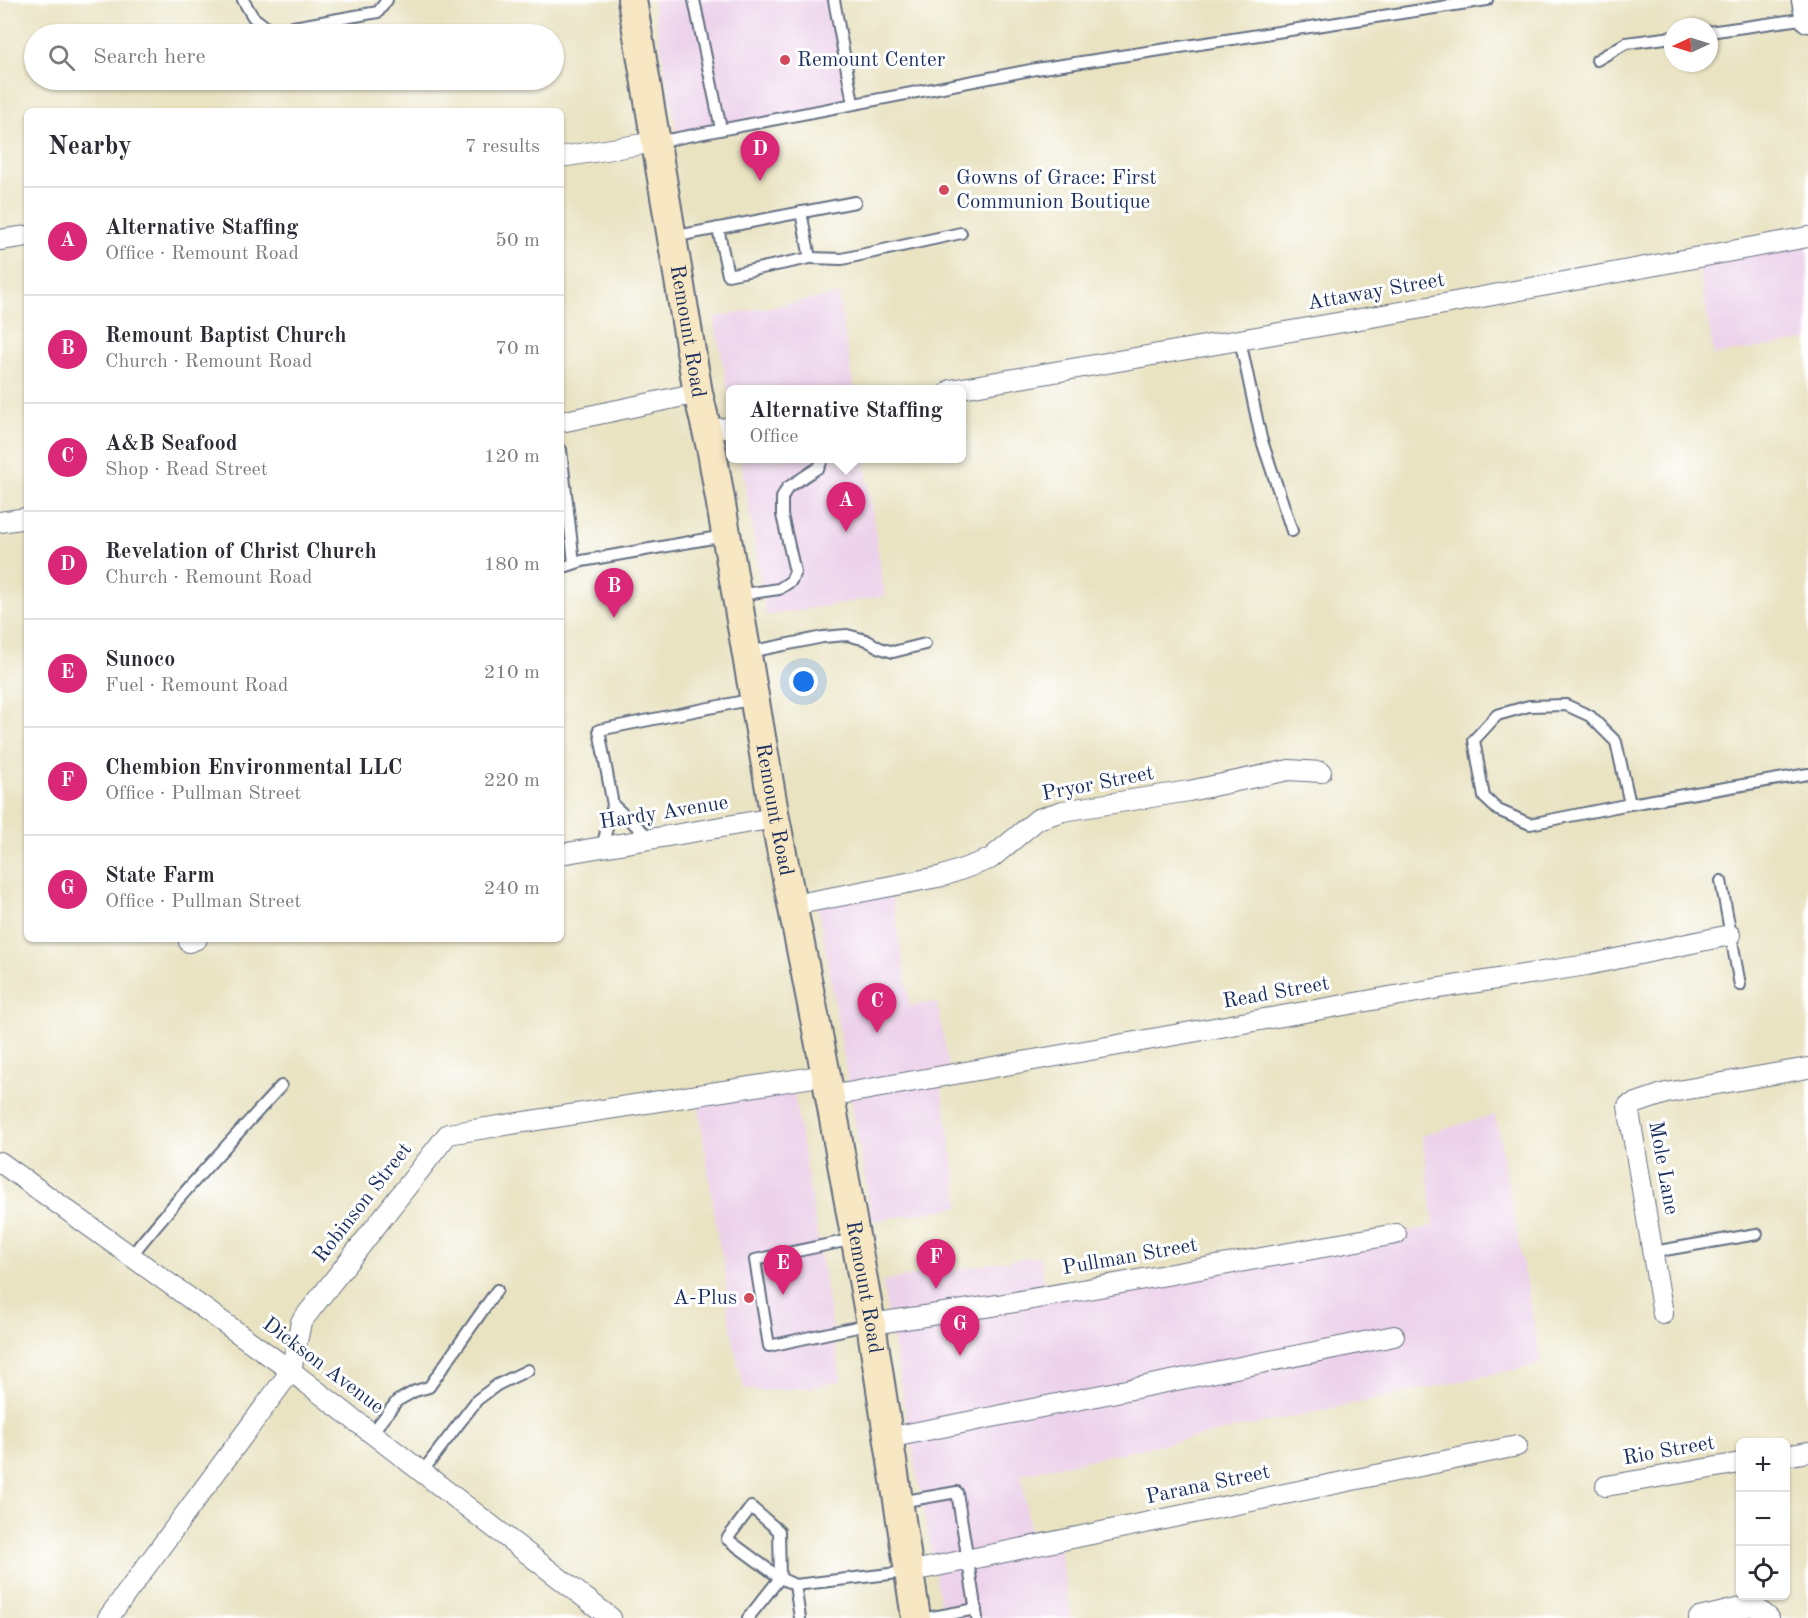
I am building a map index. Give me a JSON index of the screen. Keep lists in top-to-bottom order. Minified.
{"streets":{"main road":["Remount Road"],"street":["Attaway Street","Pryor Street","Hardy Avenue","Read Street","Mole Lane","Robinson Street","Pullman Street","Dickson Avenue","Rio Street","Parana Street"]},"crossings":[["Remount Road","Pryor Street"],["Remount Road","Hardy Avenue"],["Remount Road","Read Street"],["Remount Road","Robinson Street"],["Remount Road","Pullman Street"],["Remount Road","Parana Street"],["Read Street","Robinson Street"],["Robinson Street","Dickson Avenue"]],"places":["Remount Center","Gowns of Grace: First Communion Boutique","A-Plus"],"north":"left","page":{"search":"Search here","heading":["Nearby","7 results"],"pins":["D","A","B","C","F","E","G"],"list":[{"mark":"A","name":"Alternative Staffing","note":"Office · Remount Road","value":"50 m"},{"mark":"B","name":"Remount Baptist Church","note":"Church · Remount Road","value":"70 m"},{"mark":"C","name":"A&B Seafood","note":"Shop · Read Street","value":"120 m"},{"mark":"D","name":"Revelation of Christ Church","note":"Church · Remount Road","value":"180 m"},{"mark":"E","name":"Sunoco","note":"Fuel · Remount Road","value":"210 m"},{"mark":"F","name":"Chembion Environmental LLC","note":"Office · Pullman Street","value":"220 m"},{"mark":"G","name":"State Farm","note":"Office · Pullman Street","value":"240 m"}],"popup":["Alternative Staffing","Office"],"map_buttons":["+","−"]}}
